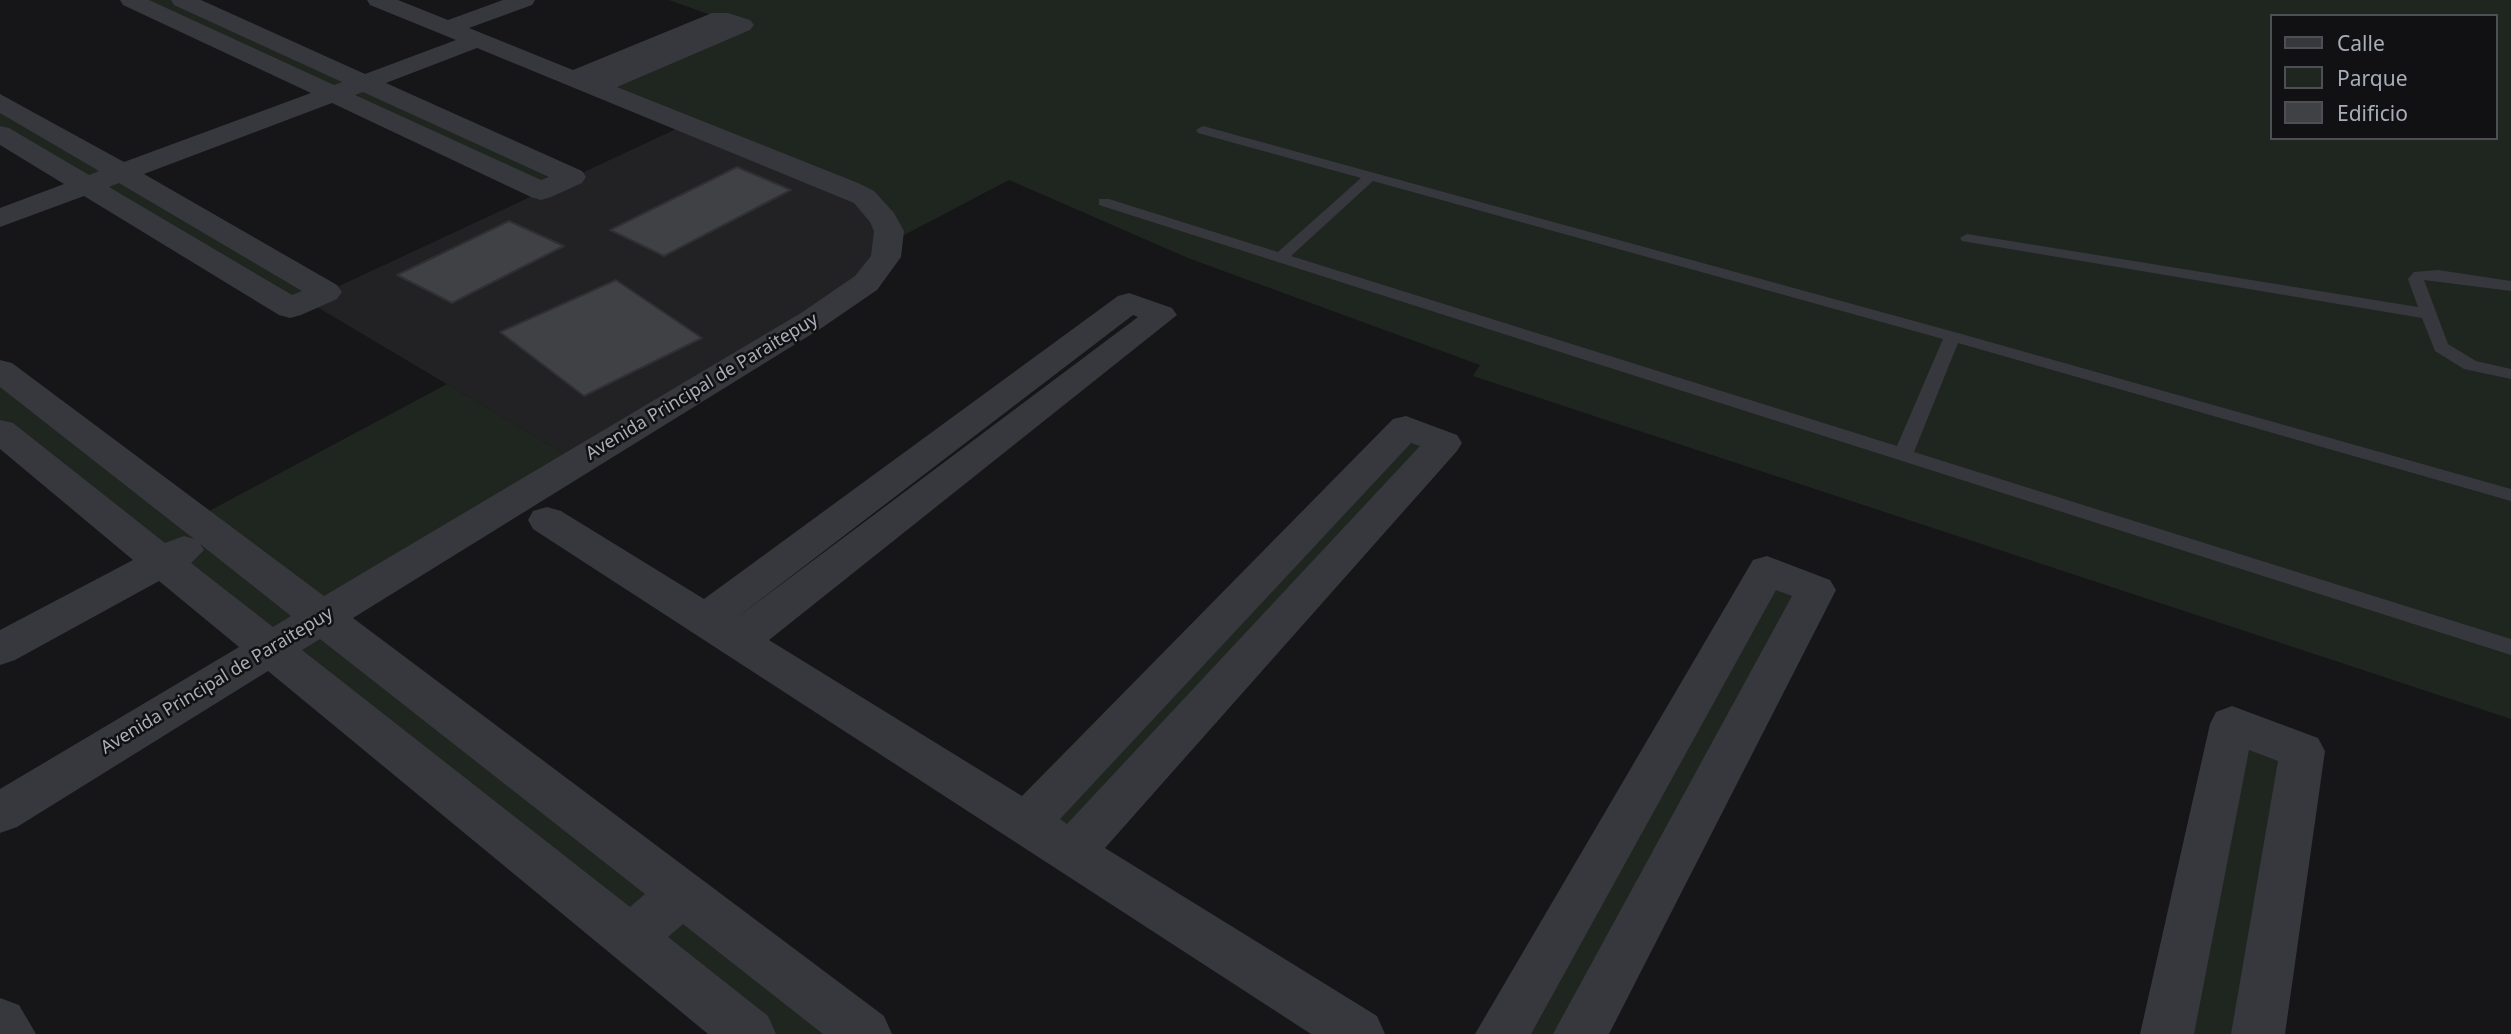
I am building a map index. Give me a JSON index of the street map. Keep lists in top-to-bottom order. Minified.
{"streets":{"street":["Avenida Principal de Paraitepuy"]},"legend":["Calle","Parque","Edificio"]}
